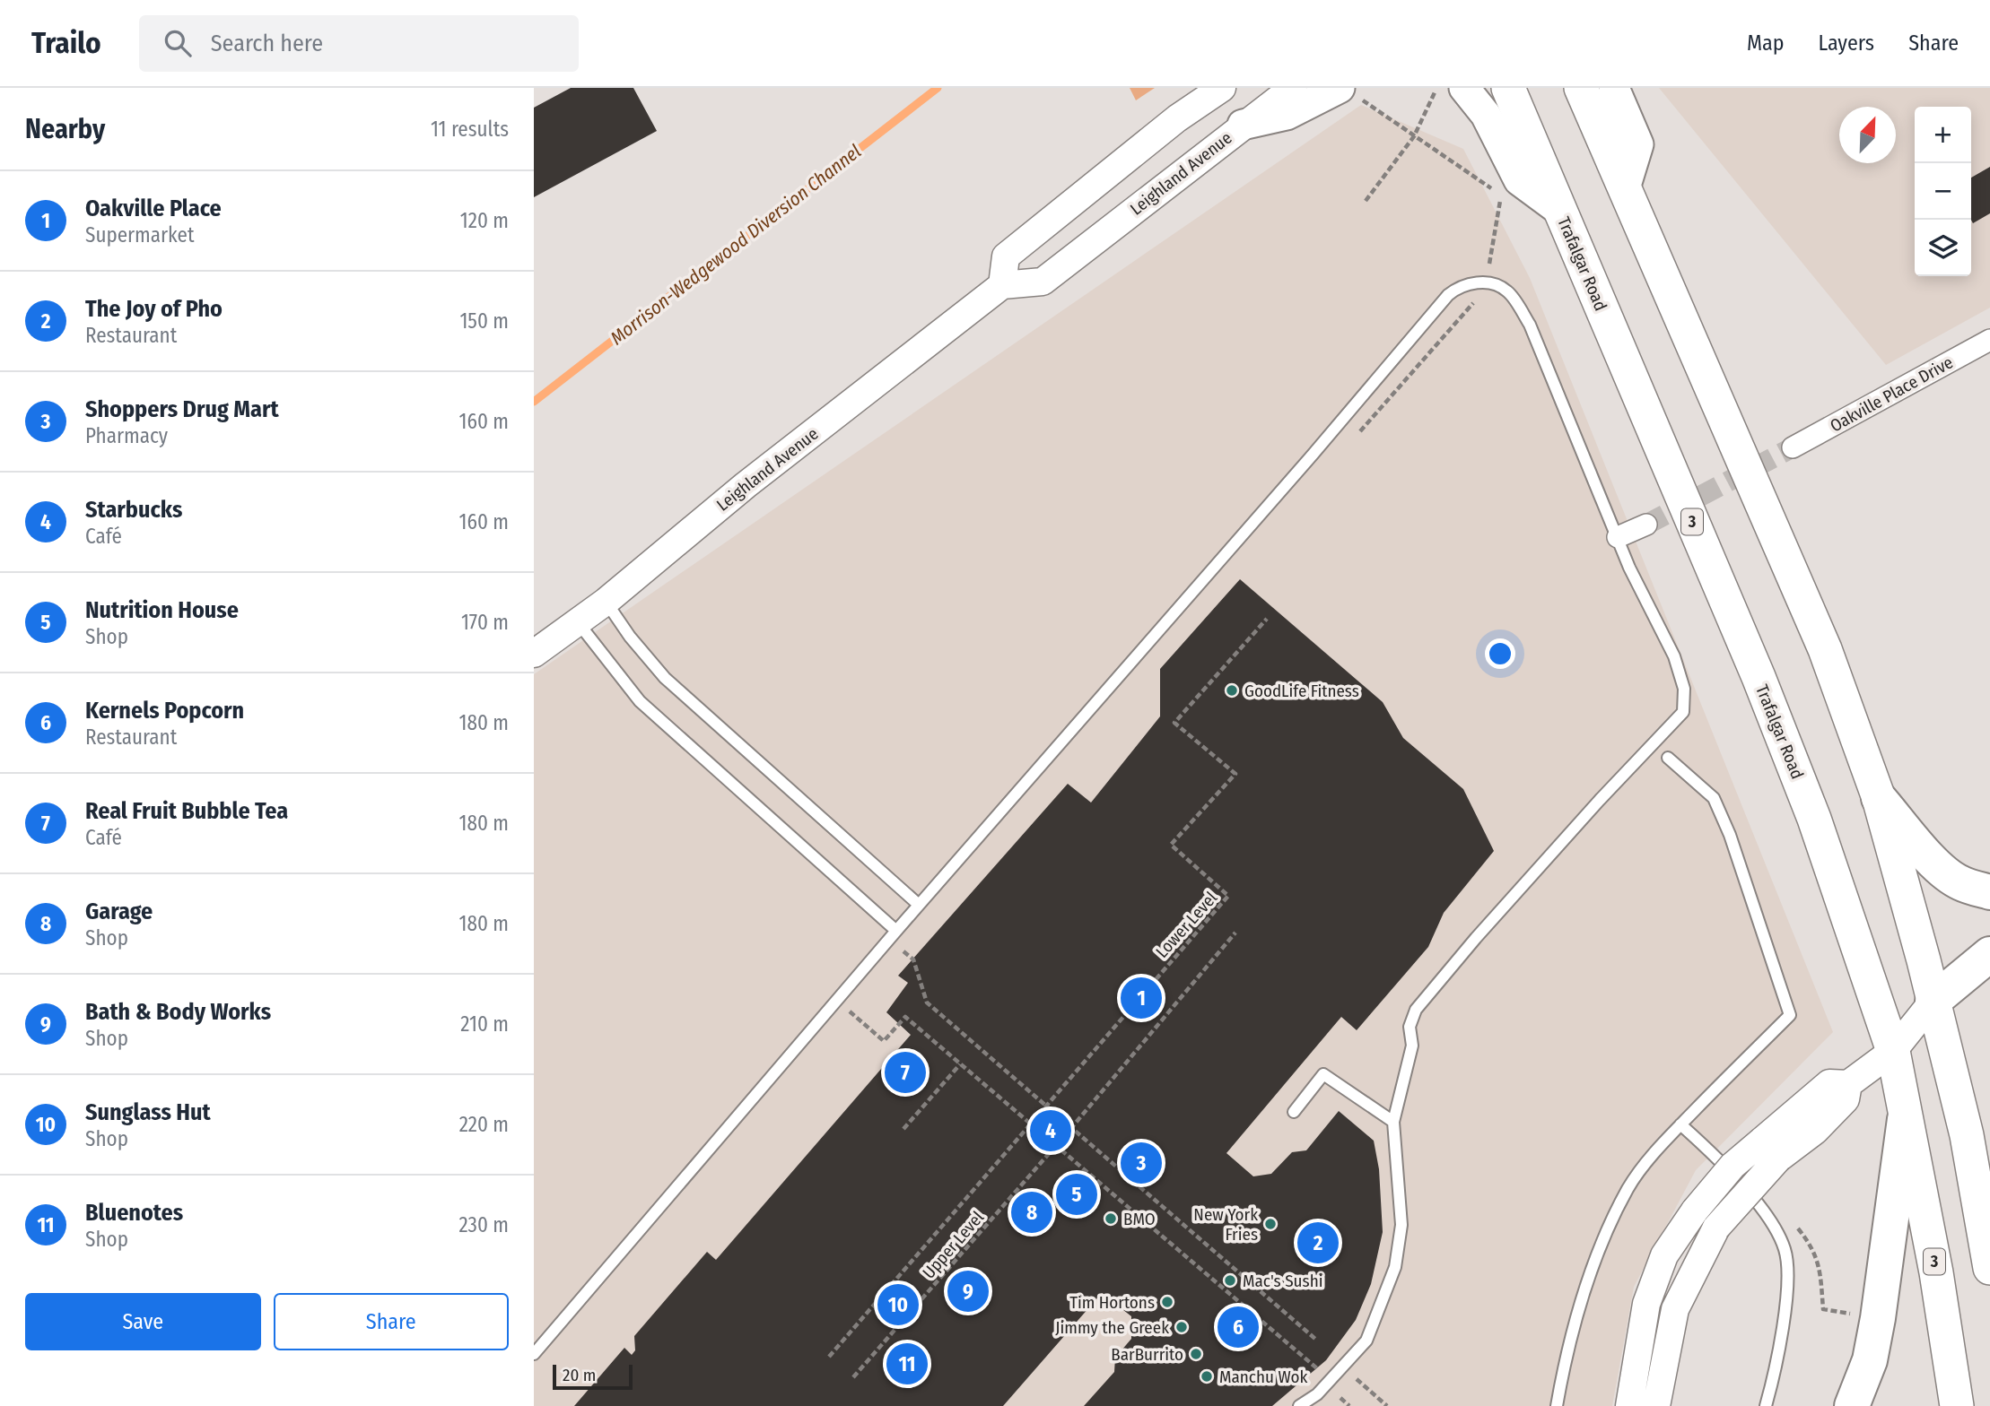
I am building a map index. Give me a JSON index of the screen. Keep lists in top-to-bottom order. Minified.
{"streets":{"main road":["Trafalgar Road","3"],"street":["Leighland Avenue","Oakville Place Drive"],"path":["Lower Level","Upper Level"]},"water":["Morrison-Wedgewood Diversion Channel"],"places":["GoodLife Fitness","BMO","New York Fries","Mac's Sushi","Tim Hortons","Jimmy the Greek","BarBurrito","Manchu Wok"],"scale_bar":"20 m","north":"top right","page":{"header":"Trailo","search":"Search here","nav":["Map","Layers","Share"],"heading":["Nearby","11 results"],"map_buttons":["+","−"],"list":[{"mark":"1","name":"Oakville Place","note":"Supermarket","value":"120 m"},{"mark":"2","name":"The Joy of Pho","note":"Restaurant","value":"150 m"},{"mark":"3","name":"Shoppers Drug Mart","note":"Pharmacy","value":"160 m"},{"mark":"4","name":"Starbucks","note":"Café","value":"160 m"},{"mark":"5","name":"Nutrition House","note":"Shop","value":"170 m"},{"mark":"6","name":"Kernels Popcorn","note":"Restaurant","value":"180 m"},{"mark":"7","name":"Real Fruit Bubble Tea","note":"Café","value":"180 m"},{"mark":"8","name":"Garage","note":"Shop","value":"180 m"},{"mark":"9","name":"Bath & Body Works","note":"Shop","value":"210 m"},{"mark":"10","name":"Sunglass Hut","note":"Shop","value":"220 m"},{"mark":"11","name":"Bluenotes","note":"Shop","value":"230 m"}],"pins":["1","7","4","3","5","8","2","9","10","6","11"],"buttons":["Save","Share"],"scale":"20 m"}}
